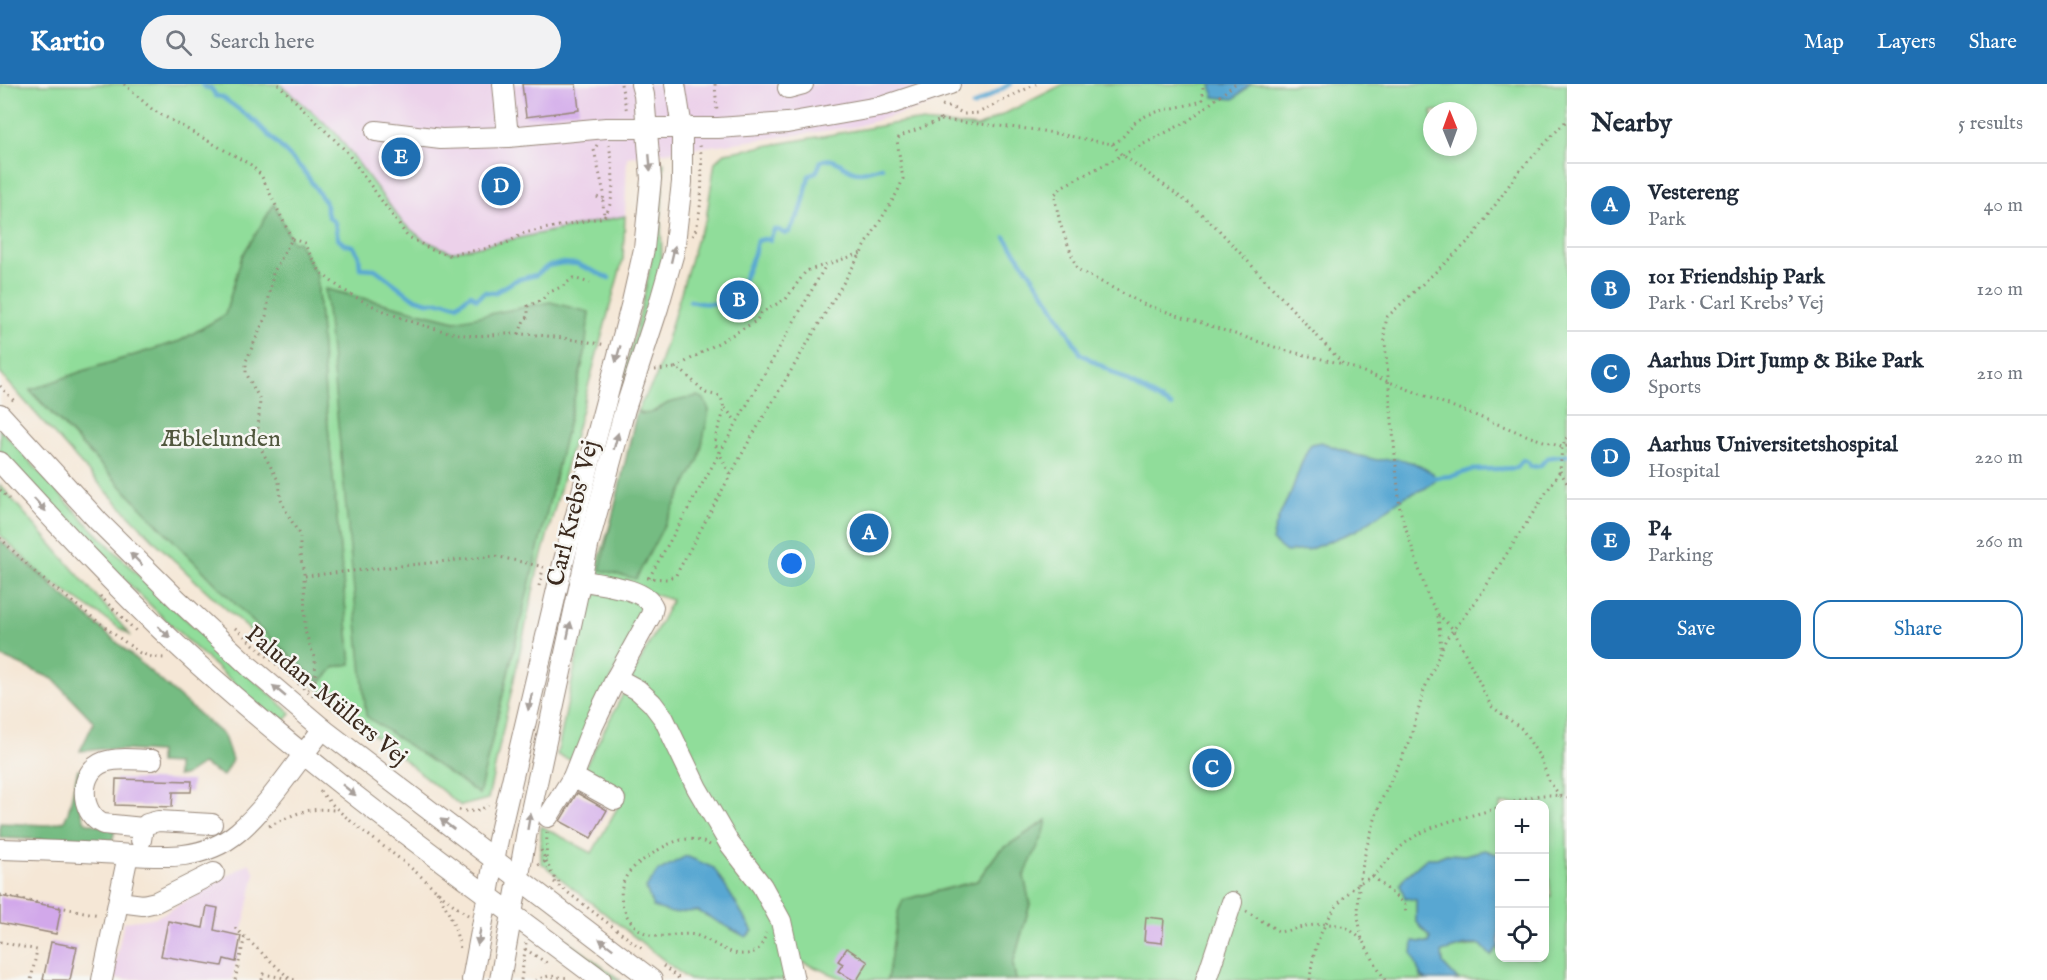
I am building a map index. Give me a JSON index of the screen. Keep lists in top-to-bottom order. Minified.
{"streets":{"street":["Carl Krebs' Vej","Paludan-Müllers Vej"]},"crossings":[["Carl Krebs' Vej","Paludan-Müllers Vej"]],"parks":["Æblelunden"],"north":"top","page":{"header":"Kartio","search":"Search here","nav":["Map","Layers","Share"],"heading":["Nearby","5 results"],"pins":["E","D","B","A","C"],"list":[{"mark":"A","name":"Vestereng","note":"Park","value":"40 m"},{"mark":"B","name":"101 Friendship Park","note":"Park · Carl Krebs' Vej","value":"120 m"},{"mark":"C","name":"Aarhus Dirt Jump & Bike Park","note":"Sports","value":"210 m"},{"mark":"D","name":"Aarhus Universitetshospital","note":"Hospital","value":"220 m"},{"mark":"E","name":"P4","note":"Parking","value":"260 m"}],"buttons":["Save","Share"],"map_buttons":["+","−"]}}
